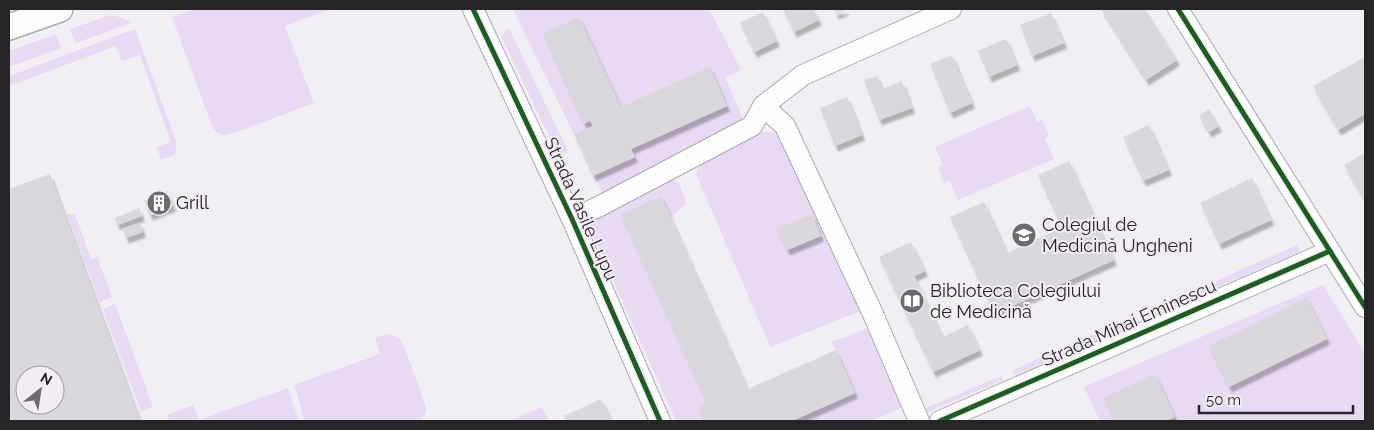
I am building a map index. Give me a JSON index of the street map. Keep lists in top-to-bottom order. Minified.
{"streets":{"street":["Strada Vasile Lupu","Strada Mihai Eminescu"]},"places":{"building":["Grill"],"school or university":["Colegiul de Medicină Ungheni"],"library":["Biblioteca Colegiului de Medicină"]},"scale_bar":"50 m","north":"top right"}
